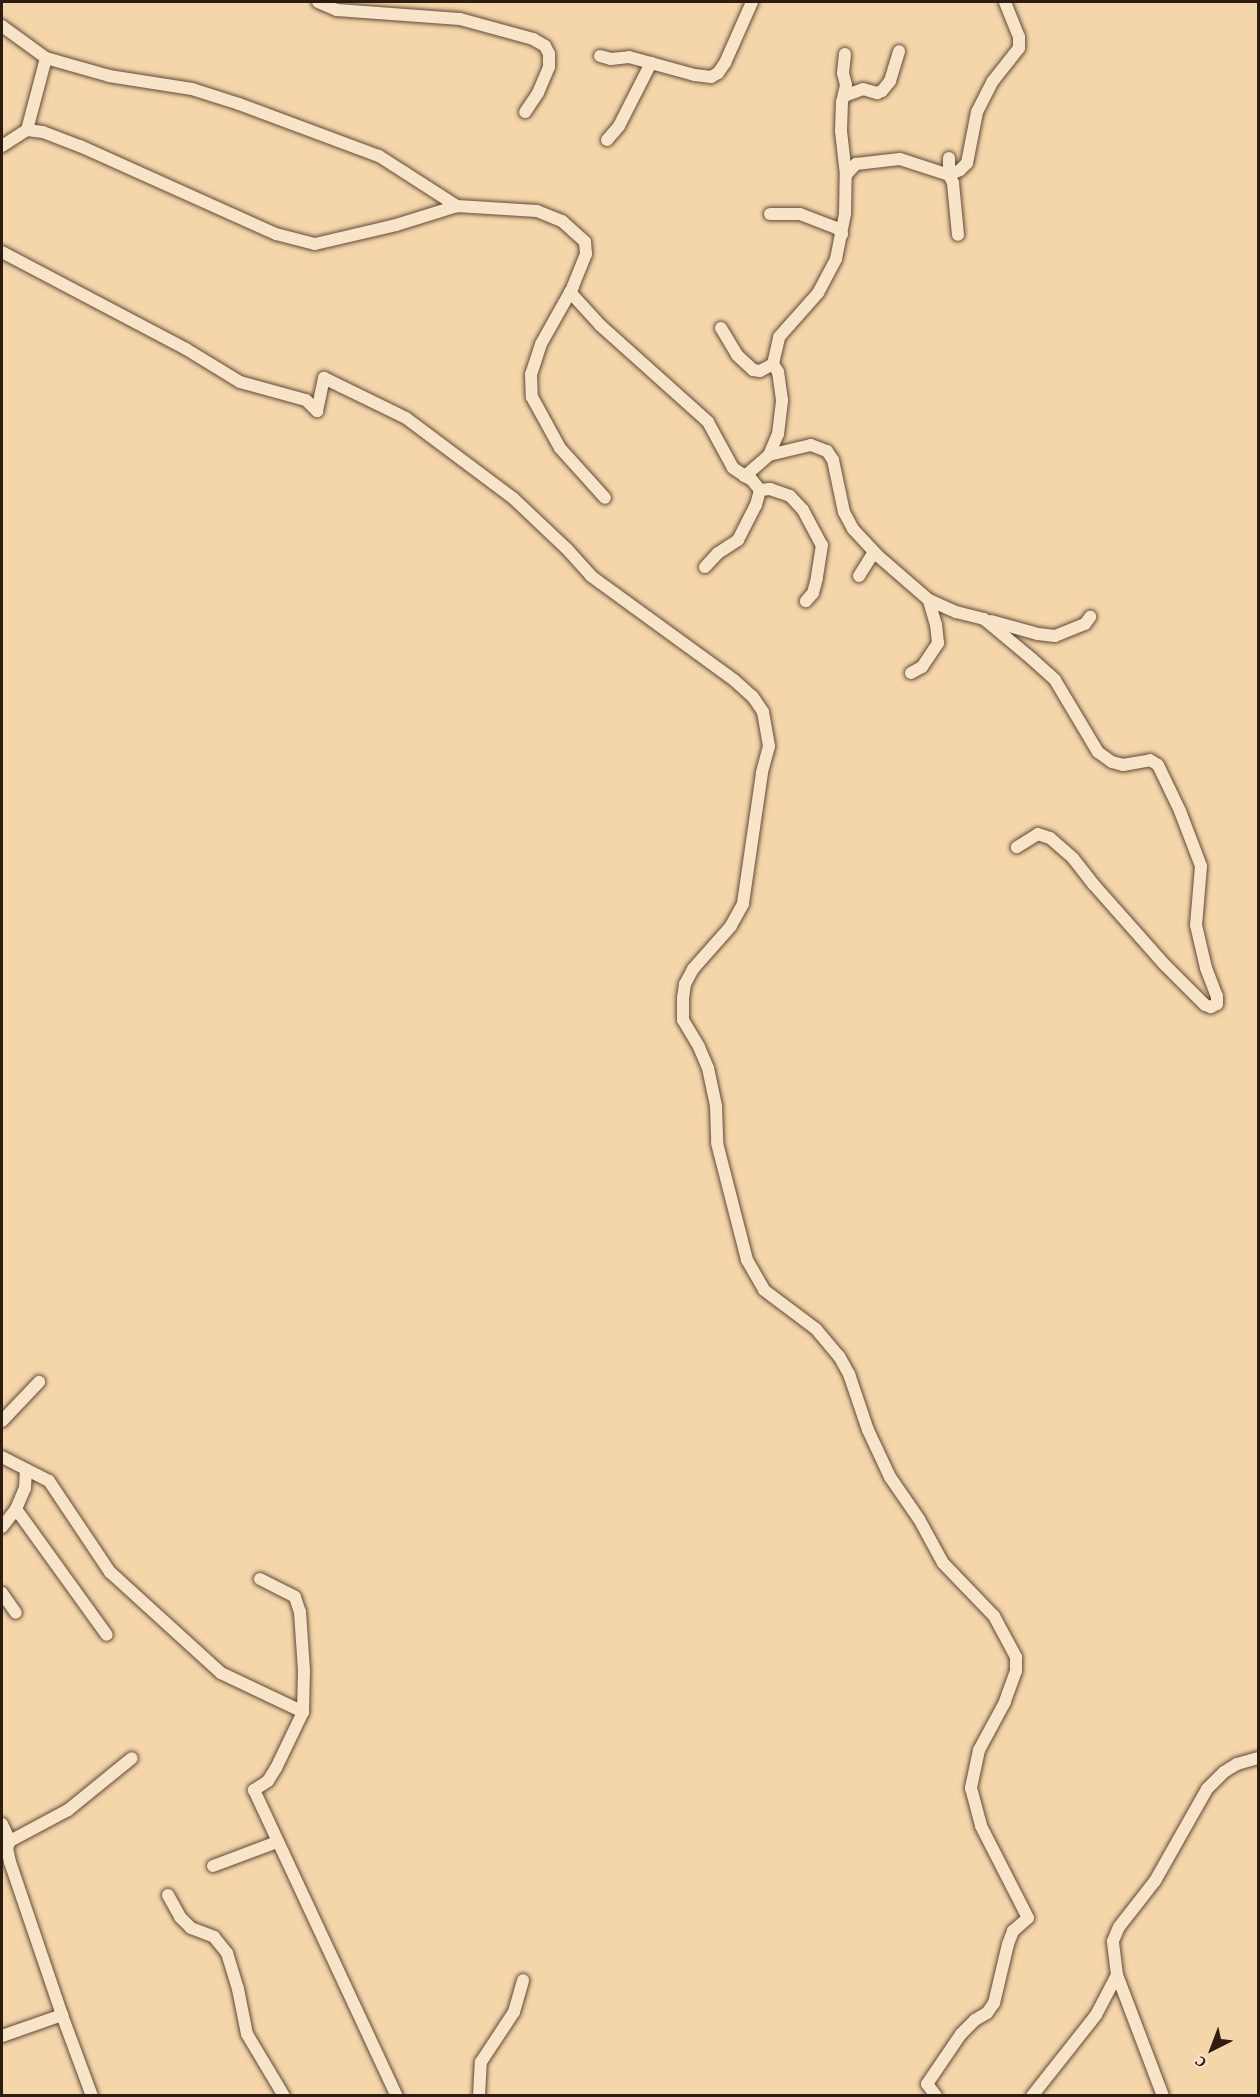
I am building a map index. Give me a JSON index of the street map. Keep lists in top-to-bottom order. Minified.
{"north":"bottom left"}
